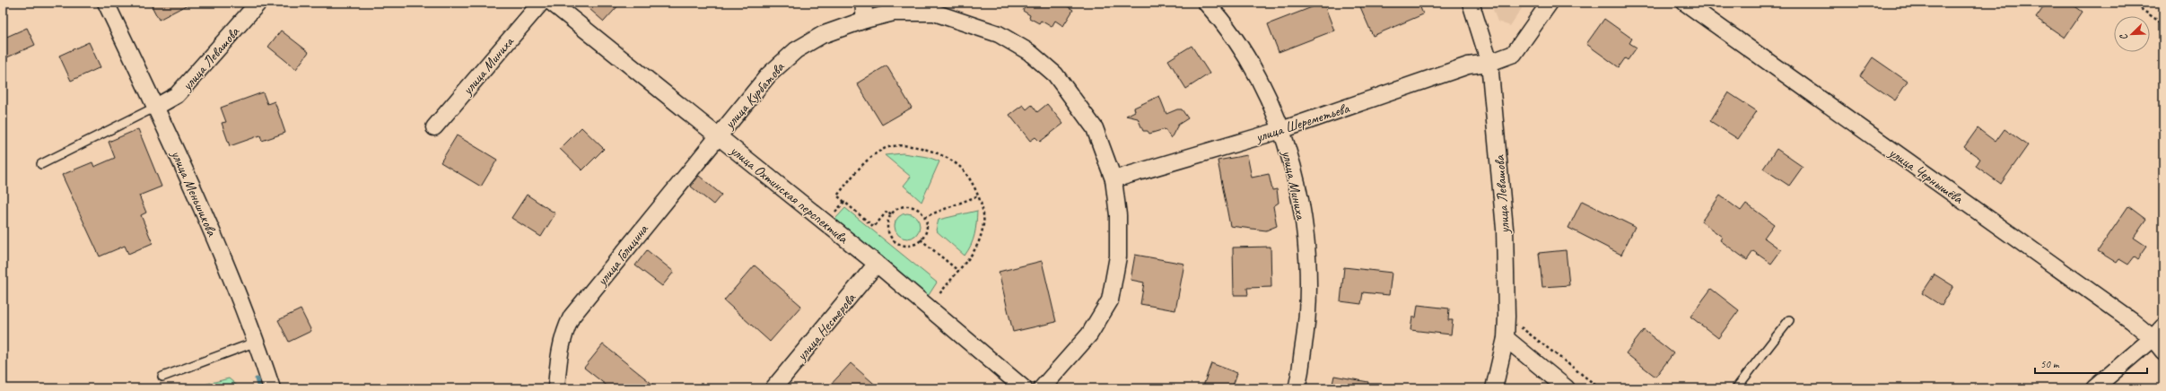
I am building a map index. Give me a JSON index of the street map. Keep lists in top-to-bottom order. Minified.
{"streets":{"street":["улица Левашова","улица Миниха","улица Курбатова","улица Шереметьева","улица Чернышёва","улица Меньшикова","улица Охтинская перспектива","улица Голицина","улица Нестерова"]},"crossings":[["улица Левашова","улица Шереметьева"],["улица Левашова","улица Меньшикова"],["улица Миниха","улица Шереметьева"],["улица Курбатова","улица Шереметьева"],["улица Курбатова","улица Охтинская перспектива"],["улица Курбатова","улица Голицина"],["улица Охтинская перспектива","улица Голицина"],["улица Охтинская перспектива","улица Нестерова"]],"scale_bar":"50 m","north":"bottom left"}
